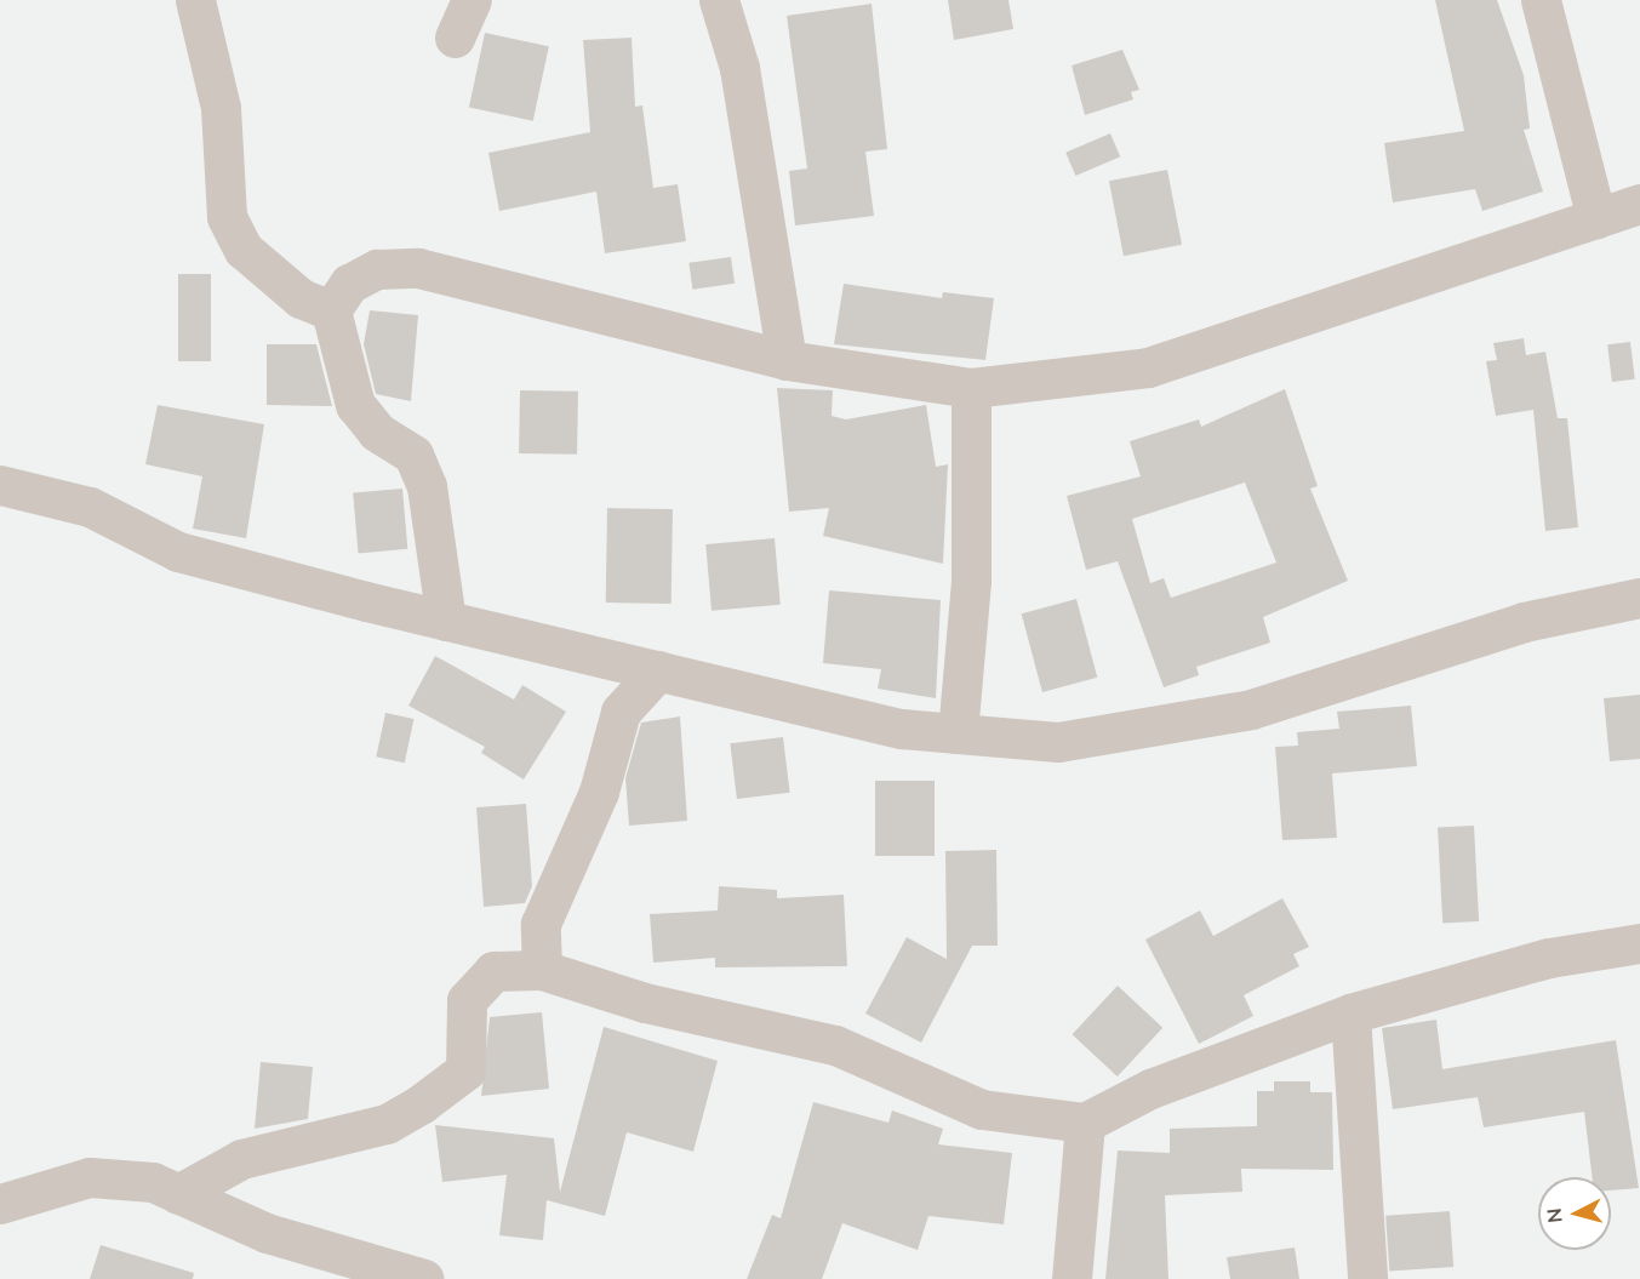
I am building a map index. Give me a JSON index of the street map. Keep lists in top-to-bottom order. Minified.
{"north":"left"}
